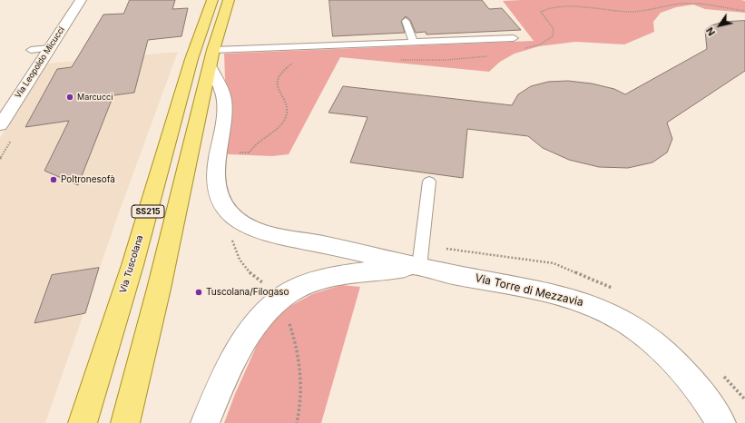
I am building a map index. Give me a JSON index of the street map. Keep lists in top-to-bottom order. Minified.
{"streets":{"main road":["SS215","Via Tuscolana"],"street":["Via Leopoldo Micucci","Via Torre di Mezzavia"]},"crossings":[["SS215","Via Torre di Mezzavia"]],"places":["Marcucci","Poltronesofà","Tuscolana/Filogaso"],"north":"bottom left"}
